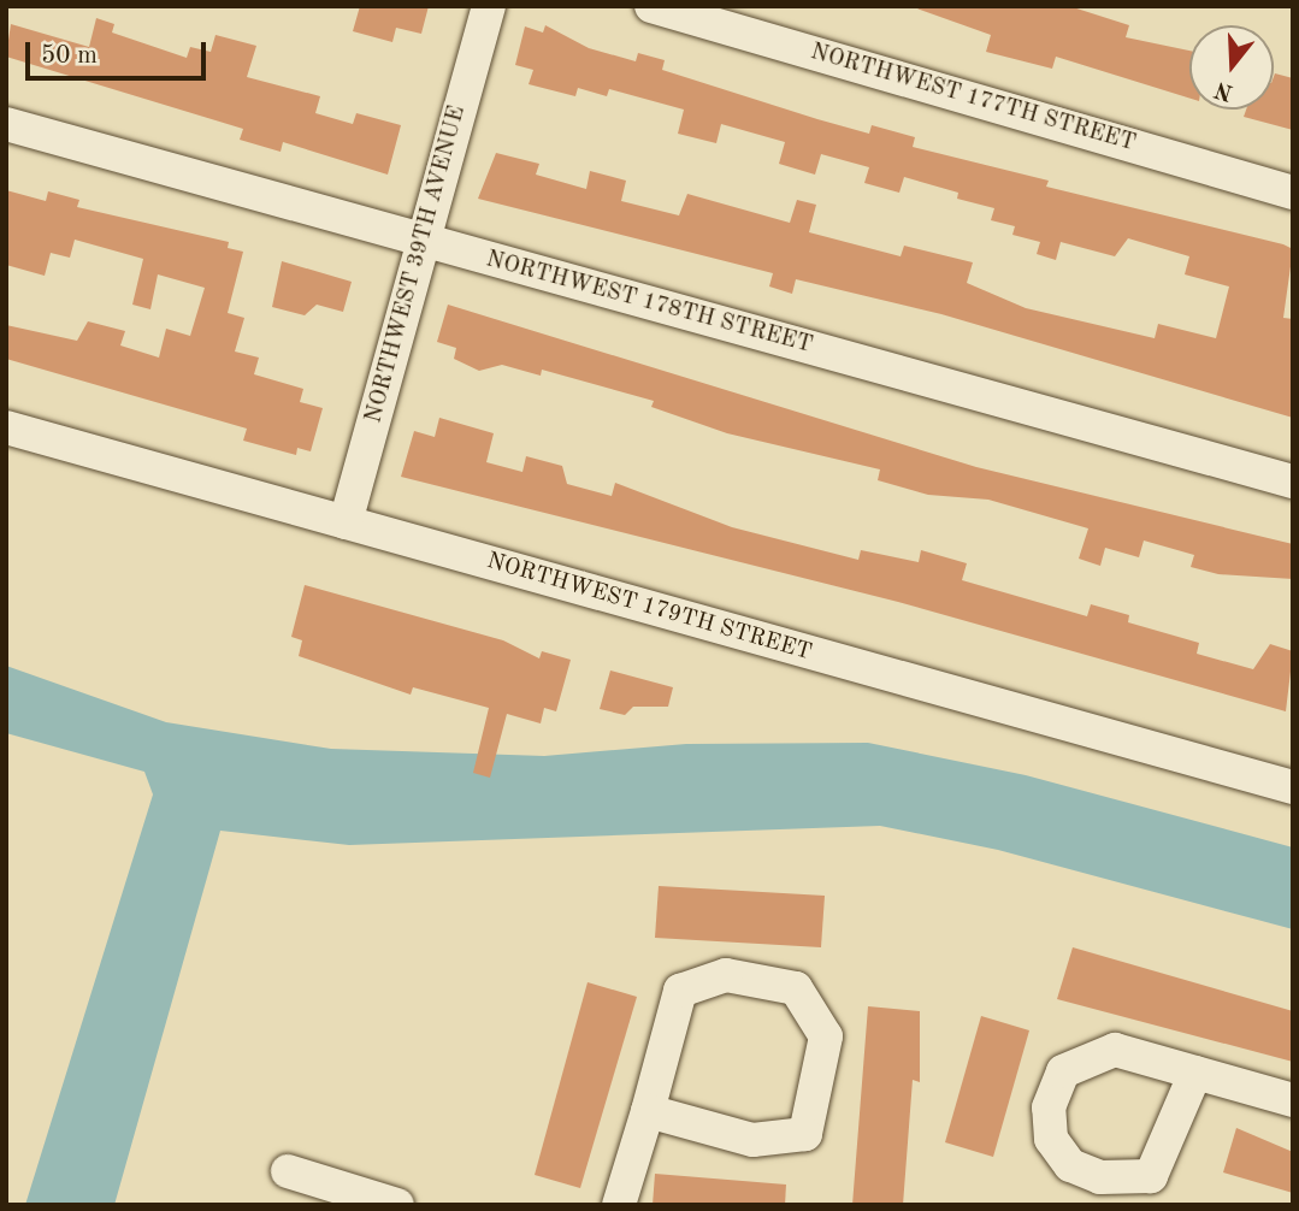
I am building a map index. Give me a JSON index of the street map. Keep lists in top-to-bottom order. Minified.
{"streets":{"street":["NORTHWEST 177TH STREET","NORTHWEST 39TH AVENUE","NORTHWEST 178TH STREET","NORTHWEST 179TH STREET"]},"crossings":[["NORTHWEST 39TH AVENUE","NORTHWEST 178TH STREET"],["NORTHWEST 39TH AVENUE","NORTHWEST 179TH STREET"]],"scale_bar":"50 m","north":"bottom"}
